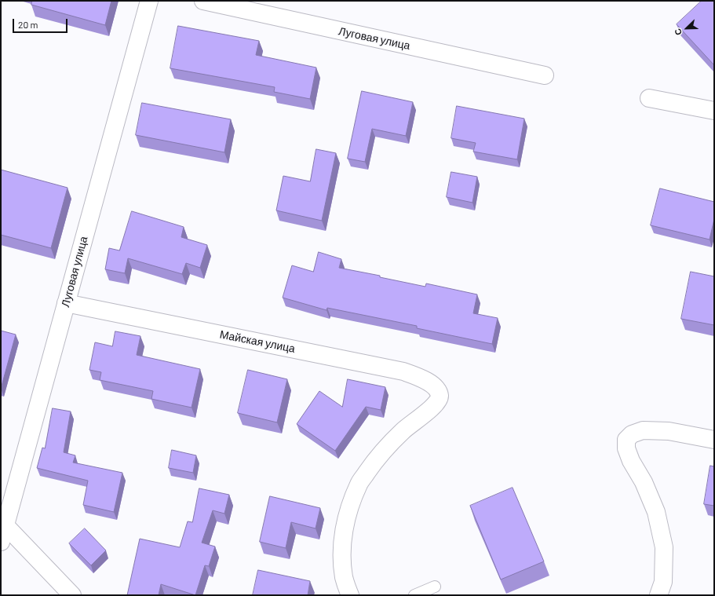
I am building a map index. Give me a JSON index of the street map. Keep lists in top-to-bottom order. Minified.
{"streets":{"street":["Луговая улица","Майская улица"]},"crossings":[["Луговая улица","Майская улица"]],"scale_bar":"20 m","north":"bottom left"}
